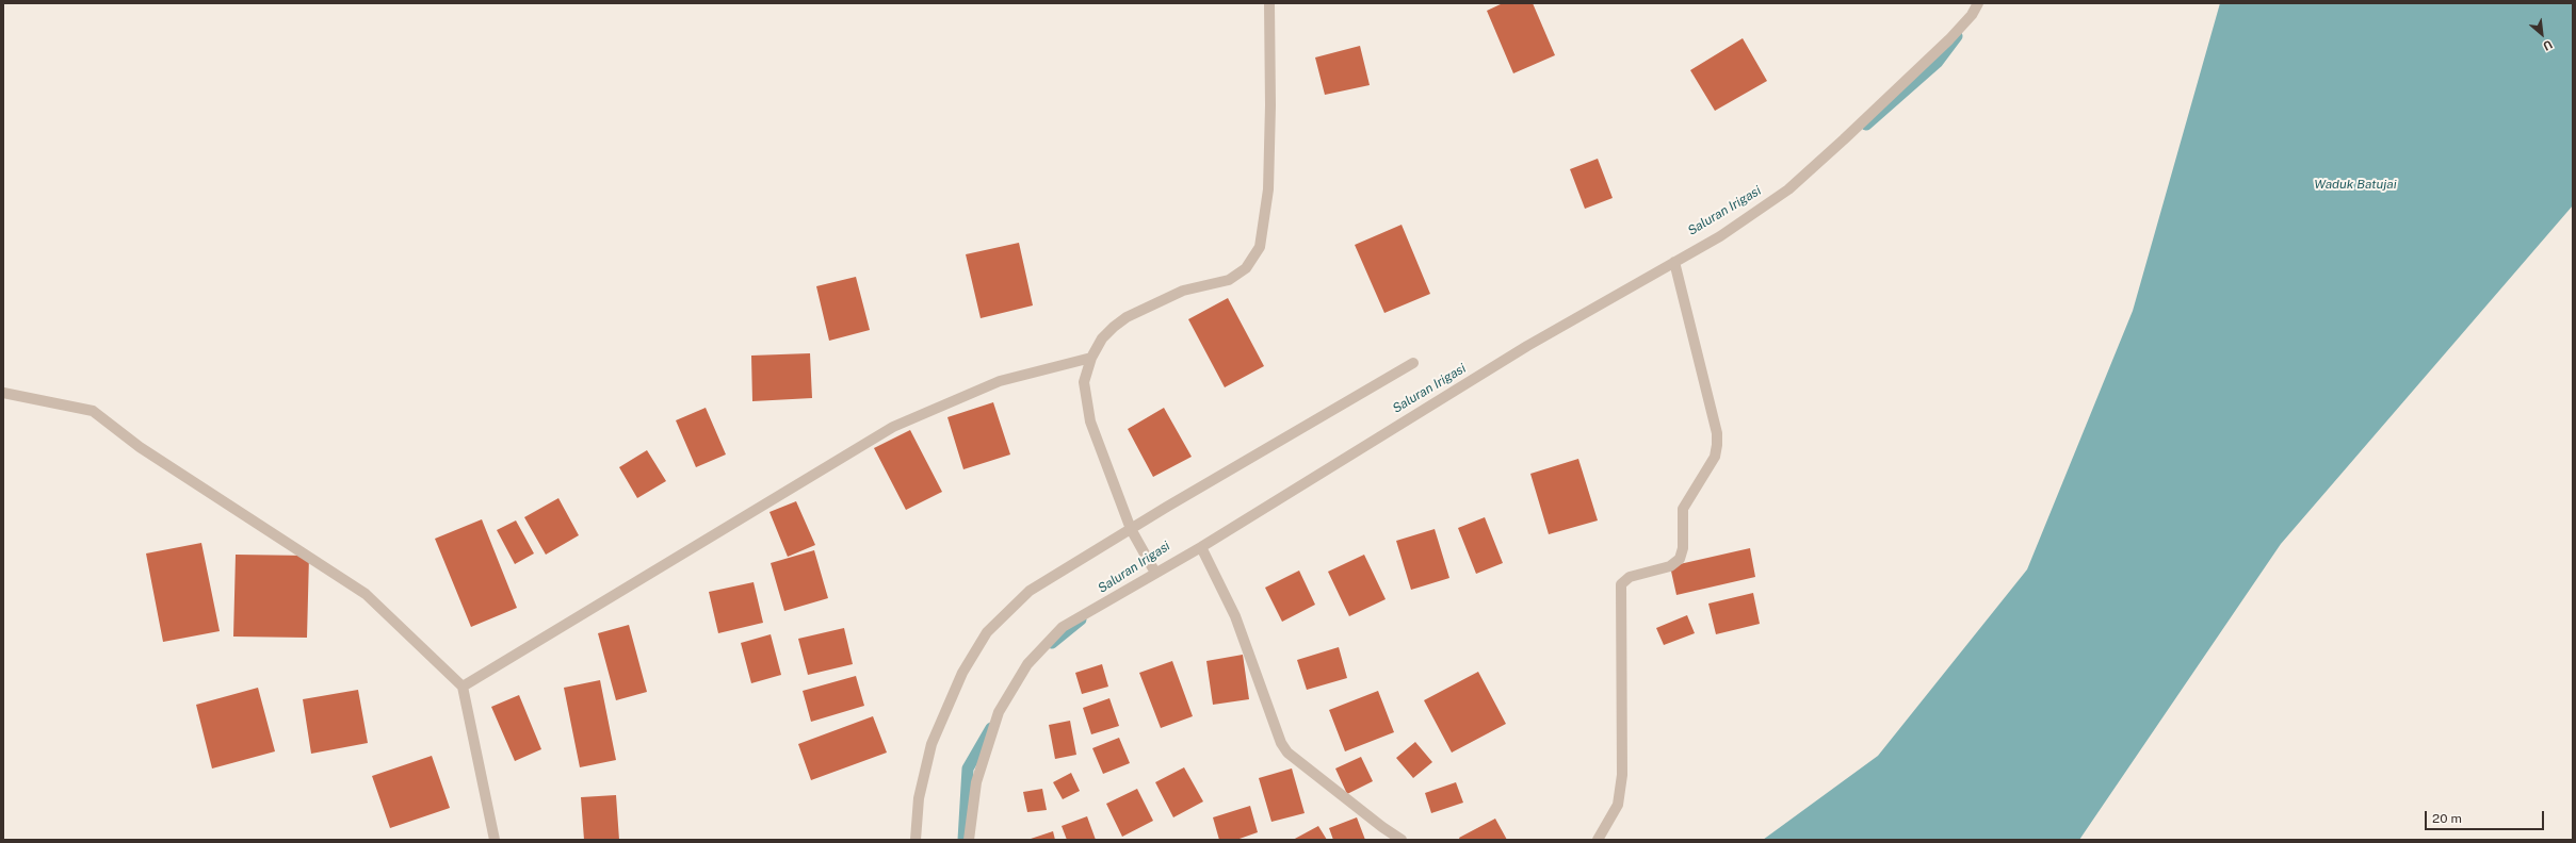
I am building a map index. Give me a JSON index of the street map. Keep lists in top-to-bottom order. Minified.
{"water":["Waduk Batujai","Saluran Irigasi"],"scale_bar":"20 m","north":"bottom right"}
